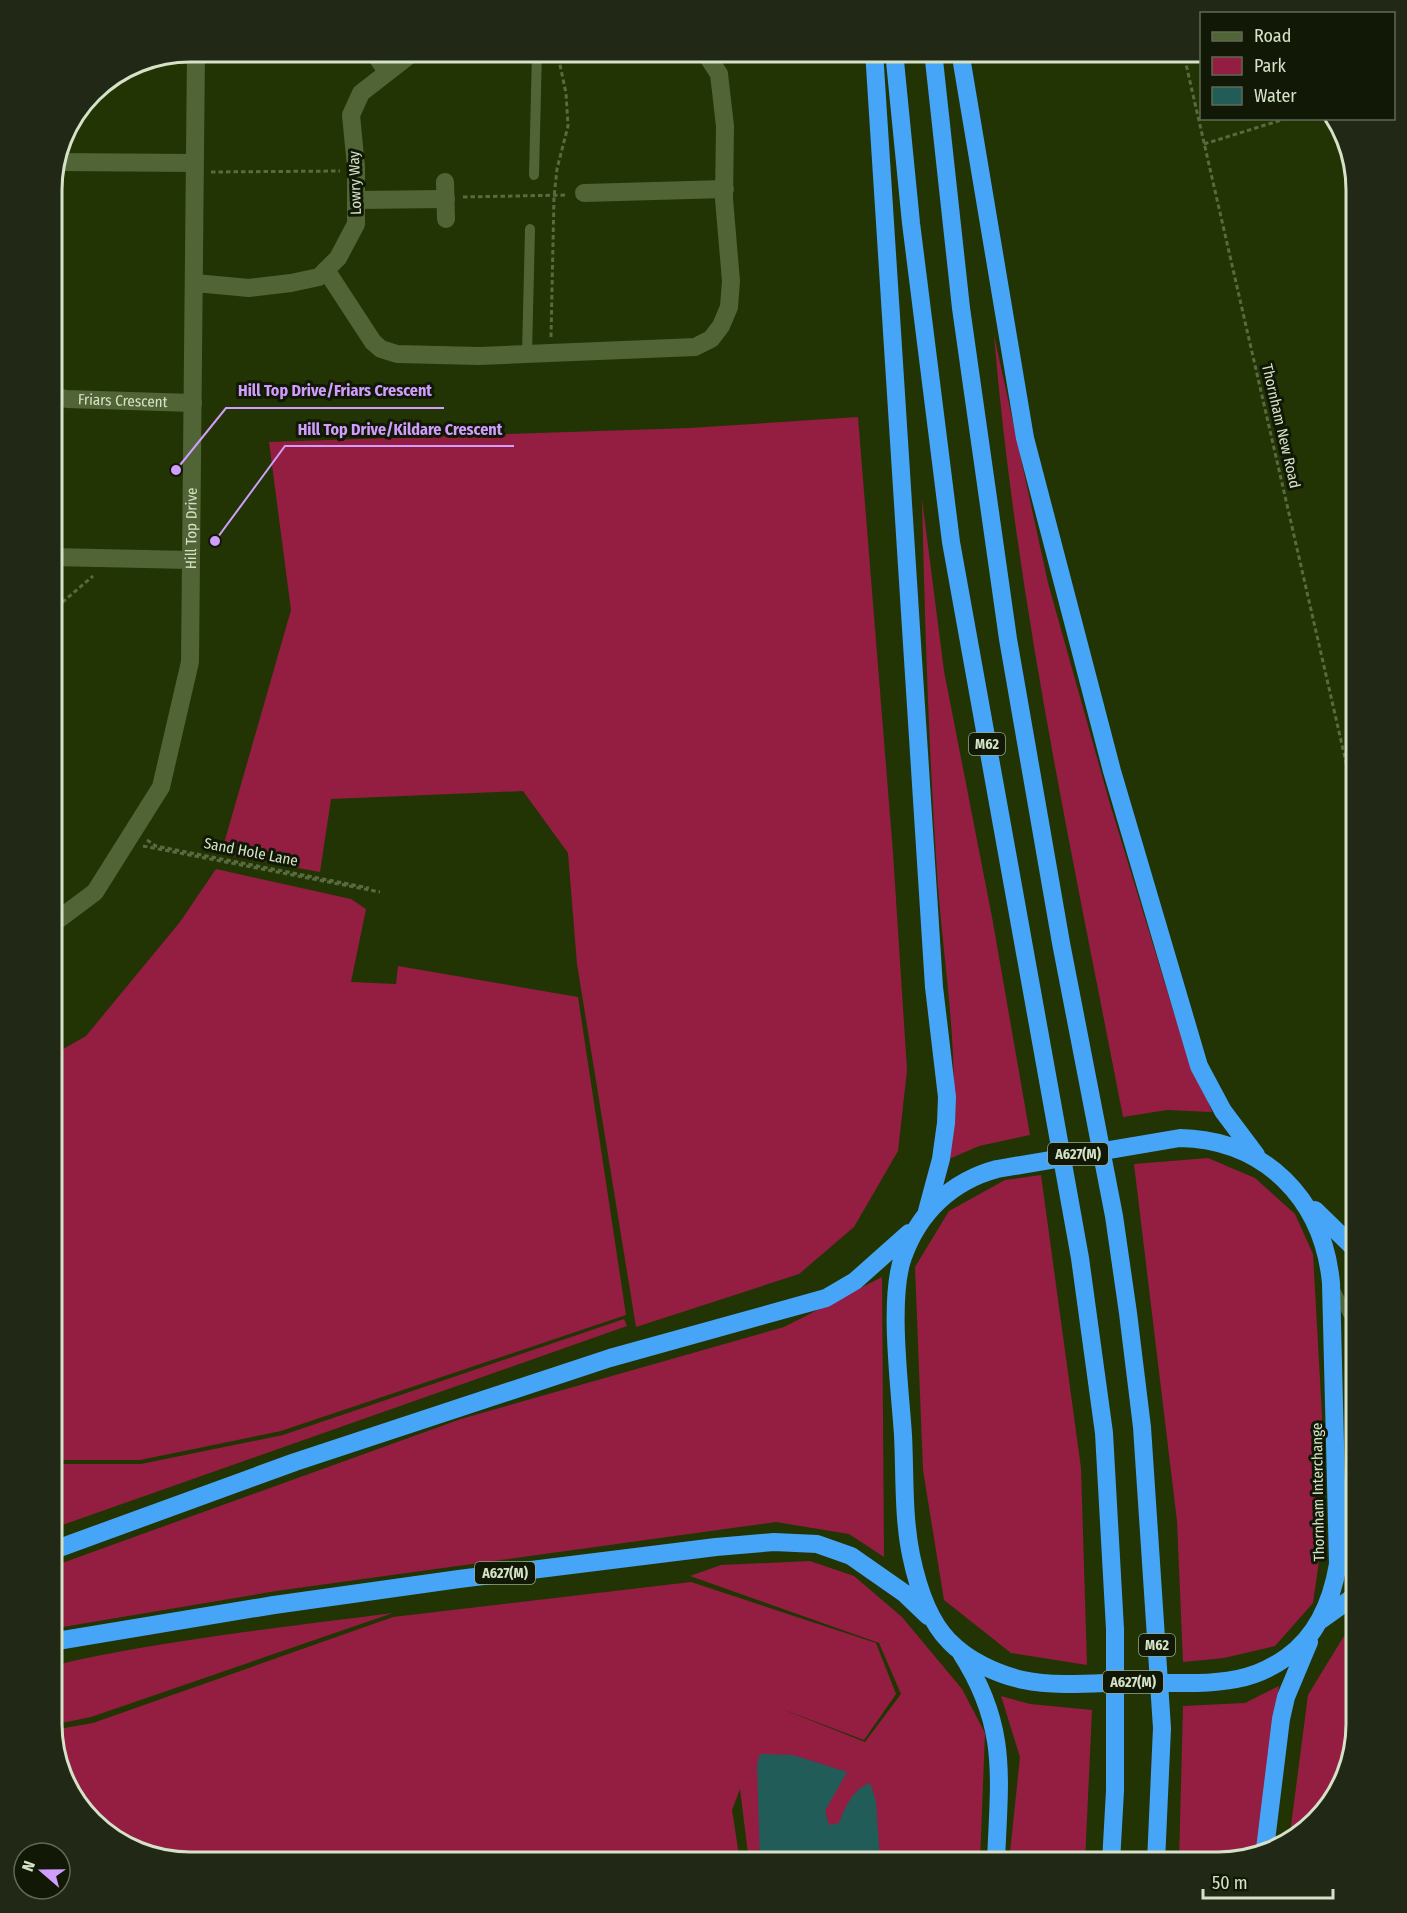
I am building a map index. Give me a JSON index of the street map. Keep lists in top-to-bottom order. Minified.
{"streets":{"highway":["M62","A627(M)","Thornham Interchange"],"street":["Lowry Way","Friars Crescent","Hill Top Drive"],"path":["Thornham New Road","Sand Hole Lane"]},"crossings":[["Friars Crescent","Hill Top Drive"],["Hill Top Drive","Sand Hole Lane"],["A627(M)","Thornham Interchange"]],"places":["Hill Top Drive/Friars Crescent","Hill Top Drive/Kildare Crescent"],"legend":["Road","Park","Water"],"scale_bar":"50 m","north":"left"}
